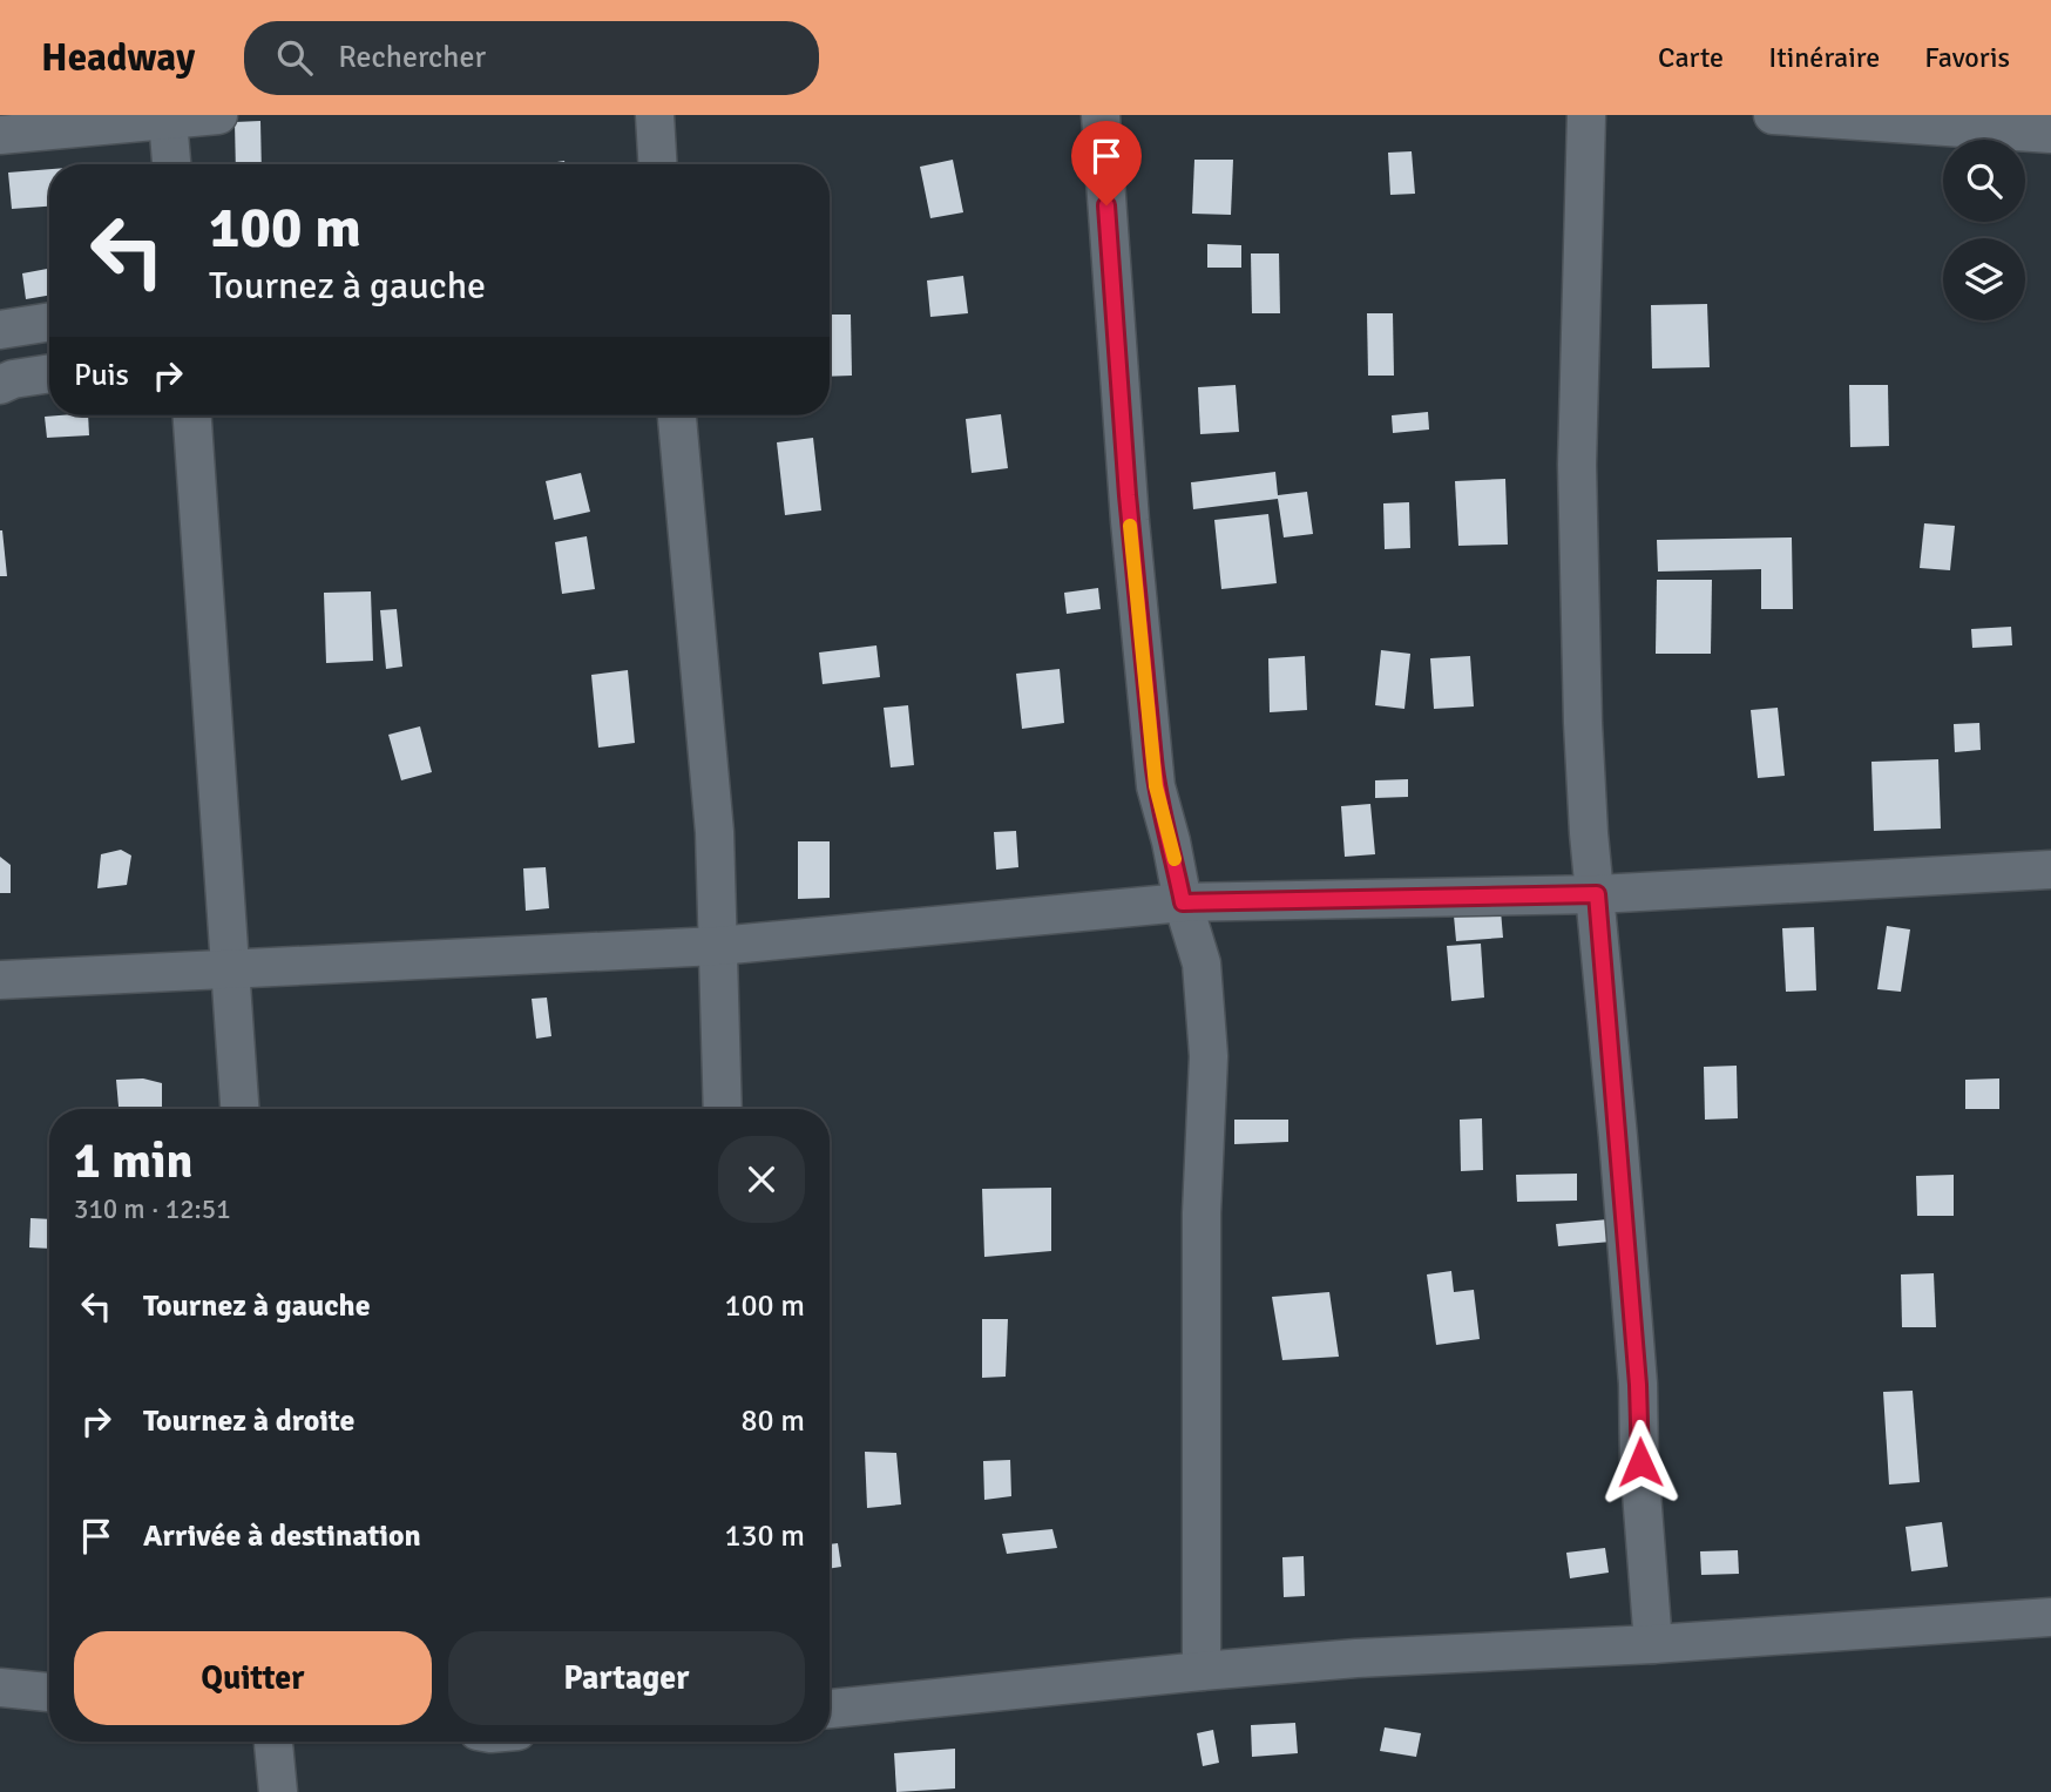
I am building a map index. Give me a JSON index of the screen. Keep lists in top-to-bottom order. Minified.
{"page":{"header":"Headway","search":"Rechercher","nav":["Carte","Itinéraire","Favoris"],"turn":["100 m","Tournez à gauche"],"then":"Puis","heading":["1 min","310 m · 12:51"],"list":[{"name":"Tournez à gauche","value":"100 m"},{"name":"Tournez à droite","value":"80 m"},{"name":"Arrivée à destination","value":"130 m"}],"buttons":["Quitter","Partager"]}}
